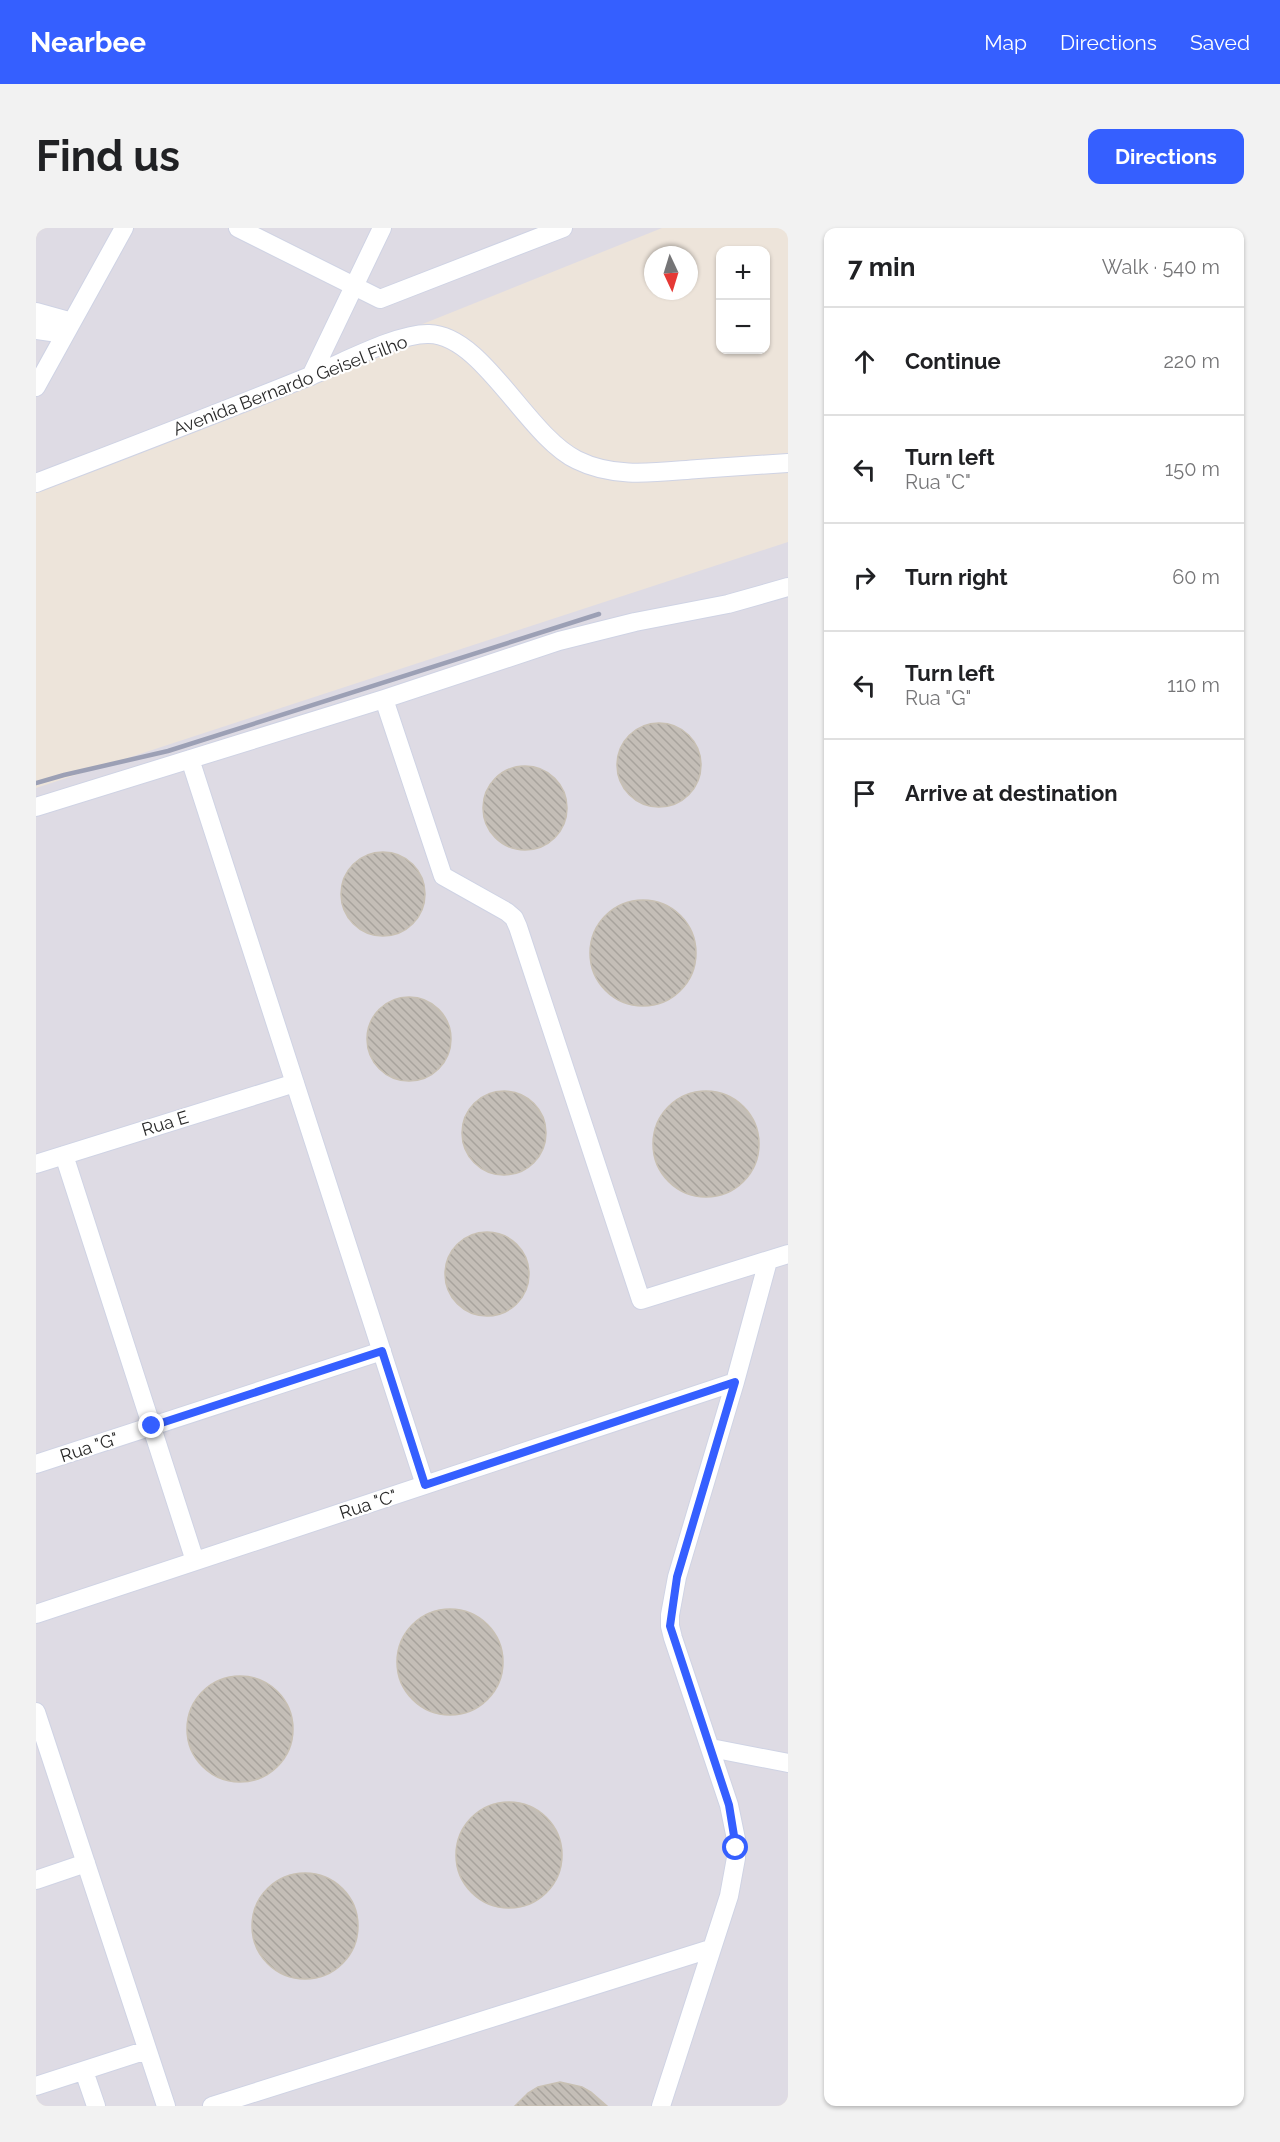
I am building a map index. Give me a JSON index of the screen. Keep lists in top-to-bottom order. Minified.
{"streets":{"street":["Avenida Bernardo Geisel Filho","Rua E","Rua \"G\"","Rua \"C\""]},"north":"bottom","page":{"header":"Nearbee","nav":["Map","Directions","Saved"],"buttons":"Directions","title":"Find us","heading":["7 min","Walk · 540 m"],"map_buttons":["+","−"],"list":[["Continue","220 m"],["Turn left","Rua \"C\"","150 m"],["Turn right","60 m"],["Turn left","Rua \"G\"","110 m"],"Arrive at destination"]}}
